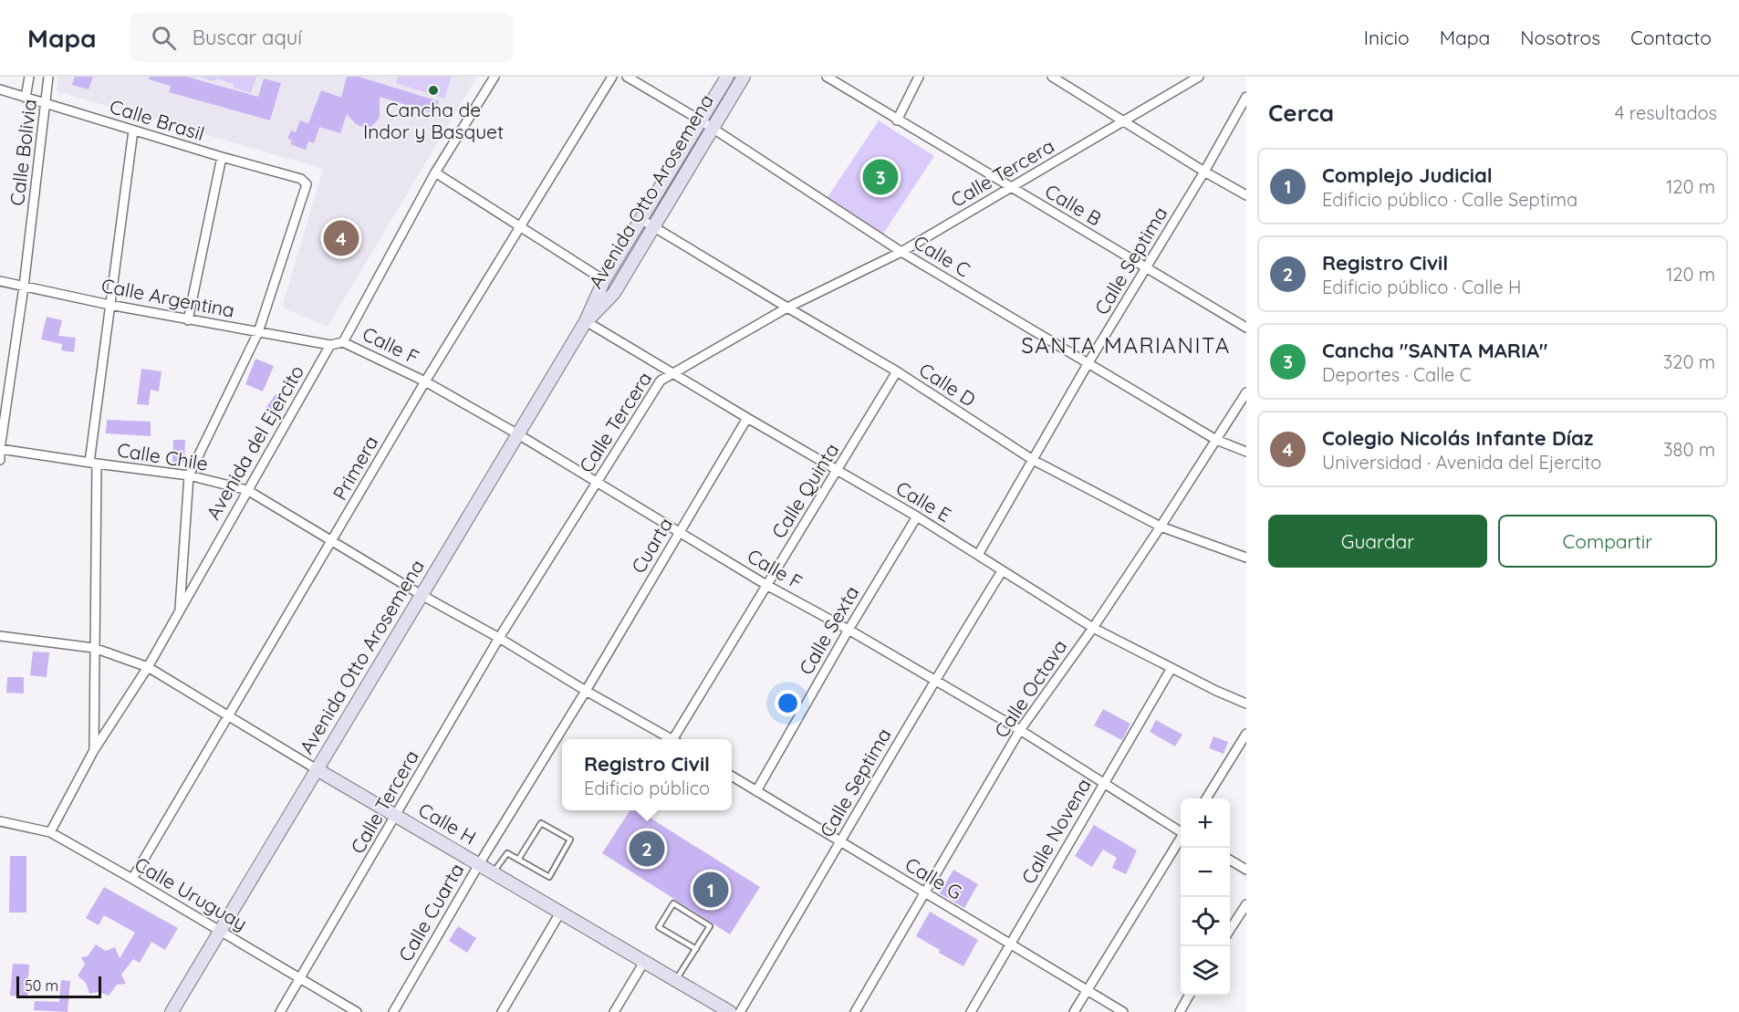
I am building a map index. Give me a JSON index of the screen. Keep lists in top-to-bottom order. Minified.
{"streets":{"main road":["Avenida Otto Arosemena","Calle H"],"street":["Calle Brasil","Calle Bolivia","Calle Tercera","Calle B","Calle C","Calle Septima","Calle Argentina","Calle F","Calle D","Avenida del Ejercito","Calle Chile","Primera","Calle Quinta","Calle E","Cuarta","Calle Sexta","Calle Octava","Calle Novena","Calle G","Calle Uruguay","Calle Cuarta"]},"crossings":[["Calle Brasil","Calle Bolivia"],["Calle Brasil","Calle Argentina"],["Calle Bolivia","Calle Argentina"],["Calle Bolivia","Calle Chile"],["Calle Tercera","Calle B"],["Calle Tercera","Calle C"],["Calle Tercera","Calle F"],["Calle Tercera","Calle D"],["Calle Tercera","Calle E"],["Calle Tercera","Calle H"],["Calle Tercera","Calle Uruguay"],["Avenida Otto Arosemena","Calle C"],["Avenida Otto Arosemena","Calle F"],["Avenida Otto Arosemena","Calle D"],["Avenida Otto Arosemena","Calle Chile"],["Avenida Otto Arosemena","Calle E"],["Avenida Otto Arosemena","Calle H"],["Avenida Otto Arosemena","Calle Uruguay"],["Calle B","Calle Septima"],["Calle C","Calle Septima"],["Calle C","Calle Octava"],["Calle Septima","Calle F"],["Calle Septima","Calle D"],["Calle Septima","Calle E"],["Calle Septima","Calle G"],["Calle Argentina","Avenida del Ejercito"],["Calle F","Primera"],["Calle F","Calle Quinta"],["Calle F","Cuarta"],["Calle F","Calle Sexta"],["Calle F","Calle Octava"],["Calle F","Calle Novena"],["Calle D","Calle Quinta"],["Calle D","Calle Octava"],["Avenida del Ejercito","Calle Chile"],["Avenida del Ejercito","Calle H"],["Avenida del Ejercito","Calle Uruguay"],["Calle Chile","Primera"],["Primera","Calle H"],["Primera","Calle Uruguay"],["Calle Quinta","Calle E"],["Calle E","Cuarta"],["Calle E","Calle Sexta"],["Calle E","Calle Octava"],["Calle E","Calle Novena"],["Cuarta","Calle Cuarta"],["Calle Sexta","Calle G"],["Calle Octava","Calle G"],["Calle H","Calle Cuarta"],["Calle Novena","Calle G"]],"districts":["SANTA MARIANITA"],"places":["Cancha de Indor y Basquet"],"scale_bar":"50 m","page":{"header":"Mapa","search":"Buscar aquí","nav":["Inicio","Mapa","Nosotros","Contacto"],"heading":["Cerca","4 resultados"],"list":[{"mark":"1","name":"Complejo Judicial","note":"Edificio público · Calle Septima","value":"120 m"},{"mark":"2","name":"Registro Civil","note":"Edificio público · Calle H","value":"120 m"},{"mark":"3","name":"Cancha \"SANTA MARIA\"","note":"Deportes · Calle C","value":"320 m"},{"mark":"4","name":"Colegio Nicolás Infante Díaz","note":"Universidad · Avenida del Ejercito","value":"380 m"}],"pins":["3","4","2","1"],"buttons":["Guardar","Compartir"],"popup":["Registro Civil","Edificio público"],"map_buttons":["+","−"],"scale":"50 m"}}
